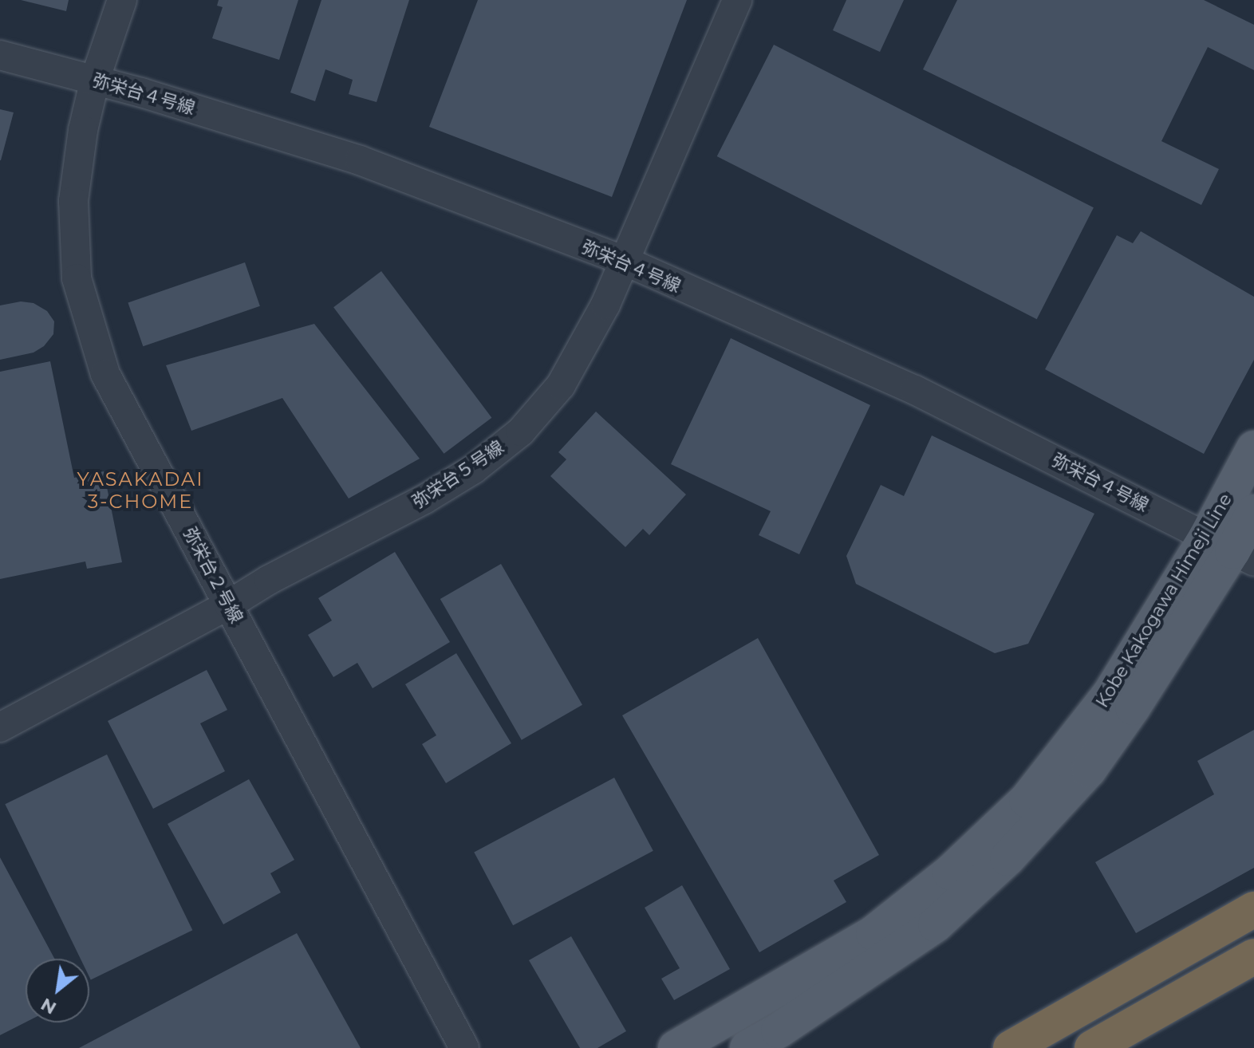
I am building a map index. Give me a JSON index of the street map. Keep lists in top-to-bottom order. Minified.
{"streets":{"main road":["Kobe Kakogawa Himeji Line"],"street":["弥栄台４号線","弥栄台５号線","弥栄台２号線"]},"crossings":[["弥栄台４号線","弥栄台５号線"],["弥栄台４号線","弥栄台２号線"],["弥栄台４号線","Kobe Kakogawa Himeji Line"],["弥栄台５号線","弥栄台２号線"]],"districts":["YASAKADAI 3-CHOME"],"north":"bottom left"}
